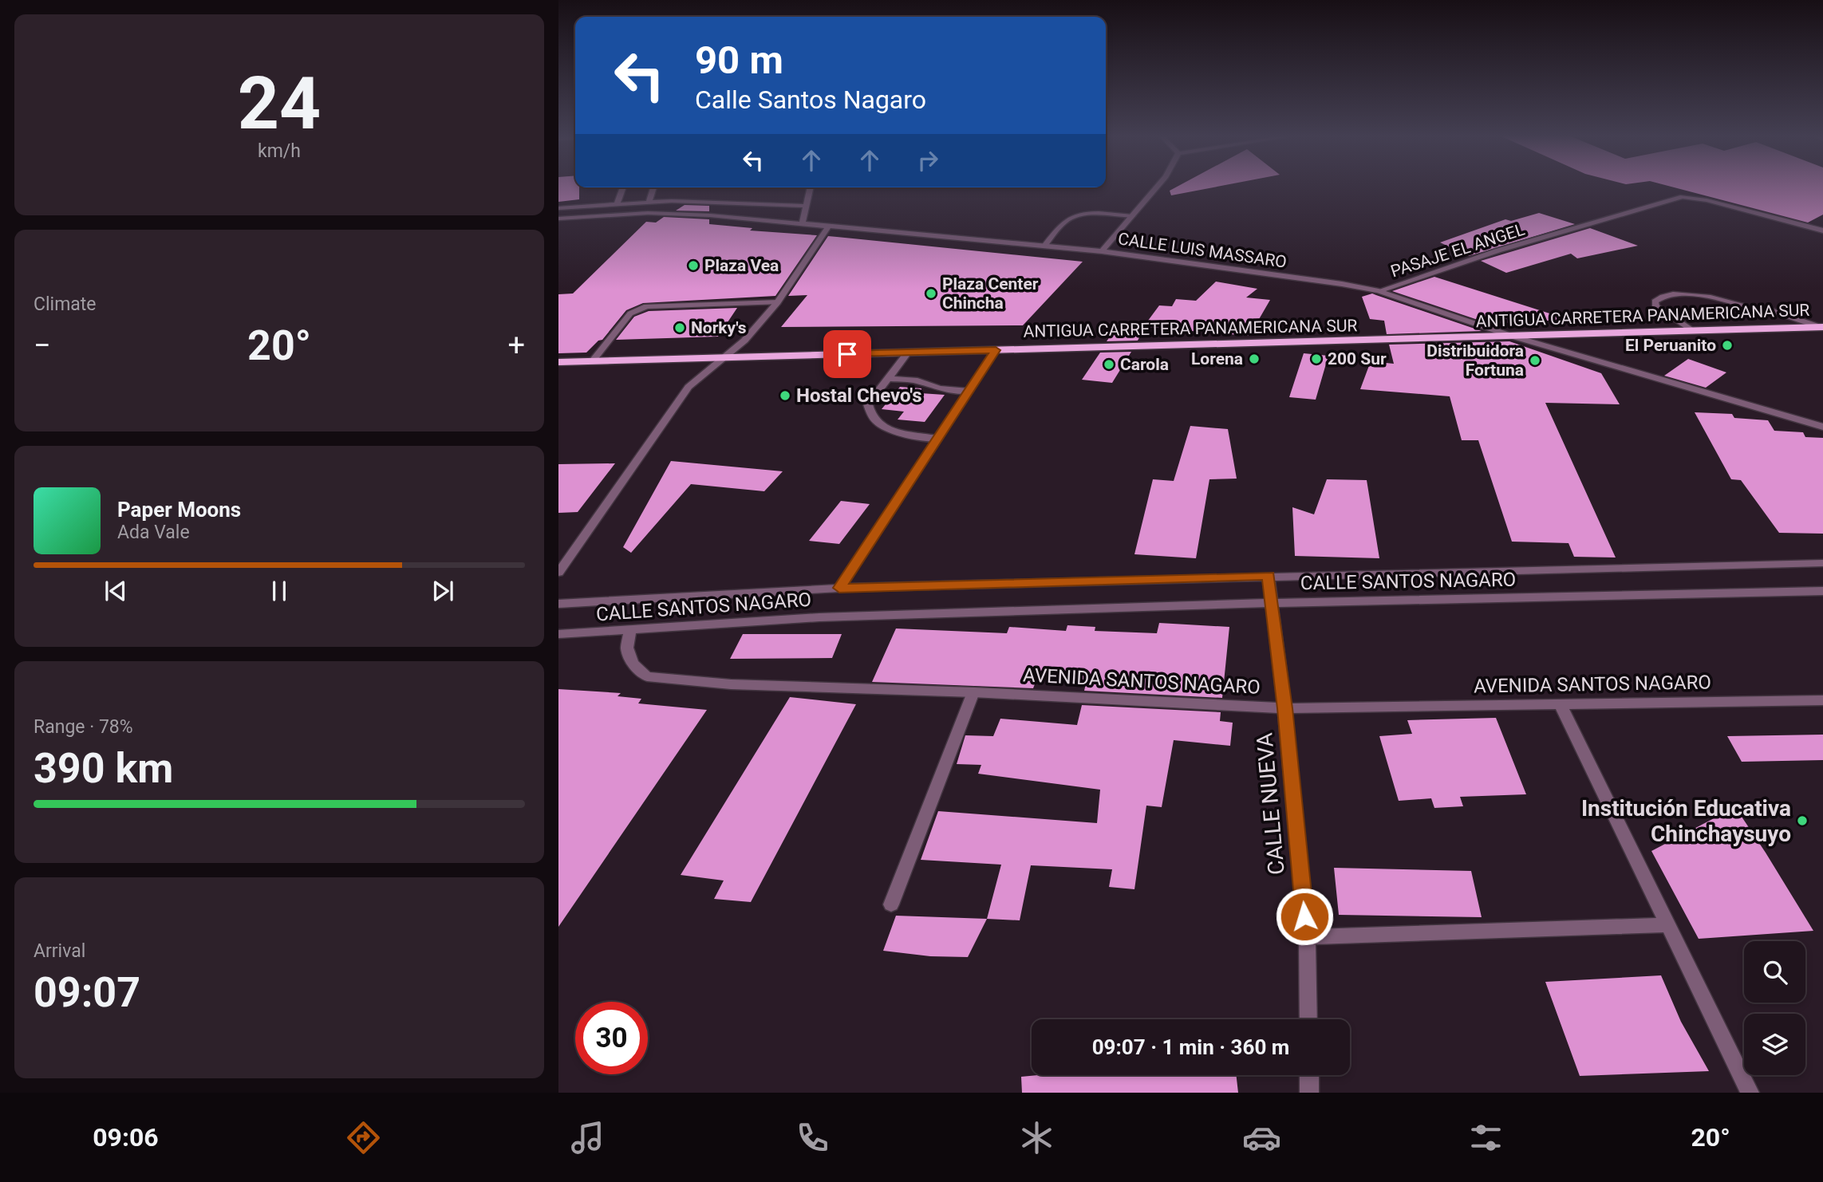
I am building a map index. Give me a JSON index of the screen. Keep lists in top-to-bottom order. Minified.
{"streets":{"highway":["ANTIGUA CARRETERA PANAMERICANA SUR"],"street":["CALLE LUIS MASSARO","PASAJE EL ANGEL","CALLE SANTOS NAGARO","AVENIDA SANTOS NAGARO","CALLE NUEVA"]},"crossings":[["CALLE LUIS MASSARO","PASAJE EL ANGEL"],["CALLE LUIS MASSARO","ANTIGUA CARRETERA PANAMERICANA SUR"],["CALLE SANTOS NAGARO","AVENIDA SANTOS NAGARO"],["CALLE SANTOS NAGARO","CALLE NUEVA"],["AVENIDA SANTOS NAGARO","CALLE NUEVA"]],"places":["Plaza Vea","Plaza Center Chincha","Norky's","El Peruanito","Lorena","200 Sur","Distribuidora Fortuna","Carola","Hostal Chevo's","Institución Educativa Chinchaysuyo"],"page":{"tile":[["24","km/h"],"Climate",["Range · 78%","390 km"],["Arrival","09:07"]],"turn":["90 m","Calle Santos Nagaro"],"heat":["−","20°","+"],"song":["Paper Moons","Ada Vale"],"limit":"30","trip":"09:07 · 1 min · 360 m","tabs":["09:06","20°"]}}
